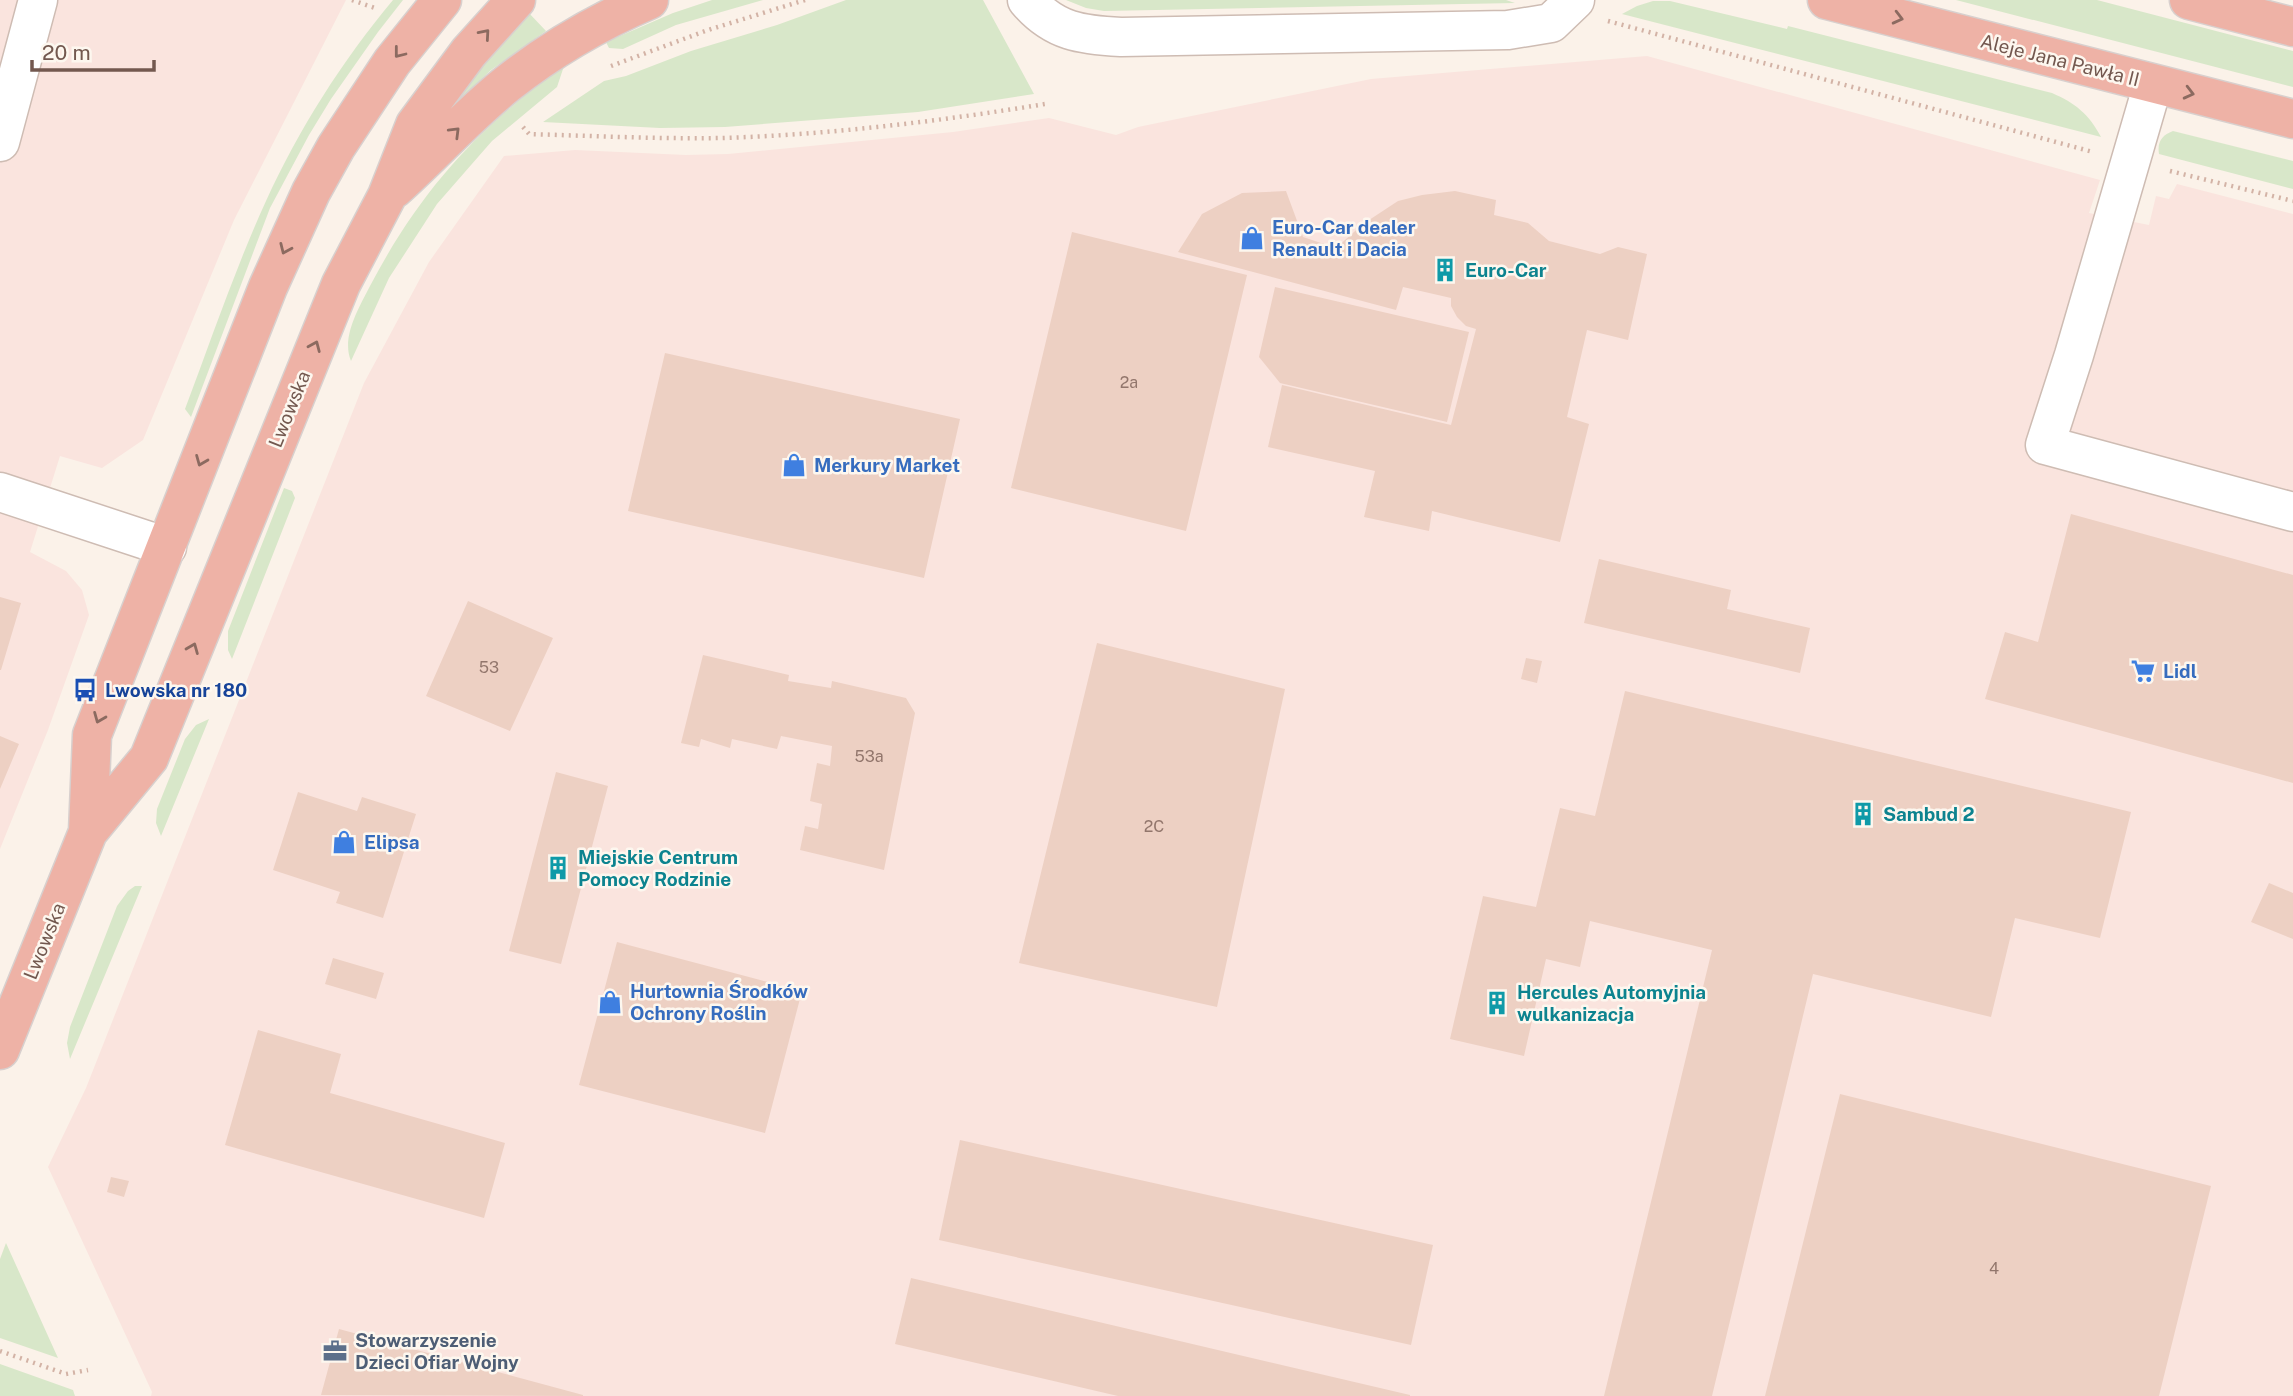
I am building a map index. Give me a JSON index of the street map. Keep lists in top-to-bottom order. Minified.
{"streets":{"highway":["Aleje Jana Pawła II","Lwowska"]},"one_way":["Aleje Jana Pawła II"],"places":{"shop":["Euro-Car dealer Renault i Dacia","Merkury Market","Elipsa","Hurtownia Środków Ochrony Roślin"],"building":["Euro-Car","Sambud 2","Miejskie Centrum Pomocy Rodzinie","Hercules Automyjnia wulkanizacja"],"supermarket":["Lidl"],"bus stop":["Lwowska nr 180"],"office":["Stowarzyszenie Dzieci Ofiar Wojny"]},"house_numbers":["2a","53","53a","2C","4"],"scale_bar":"20 m"}
